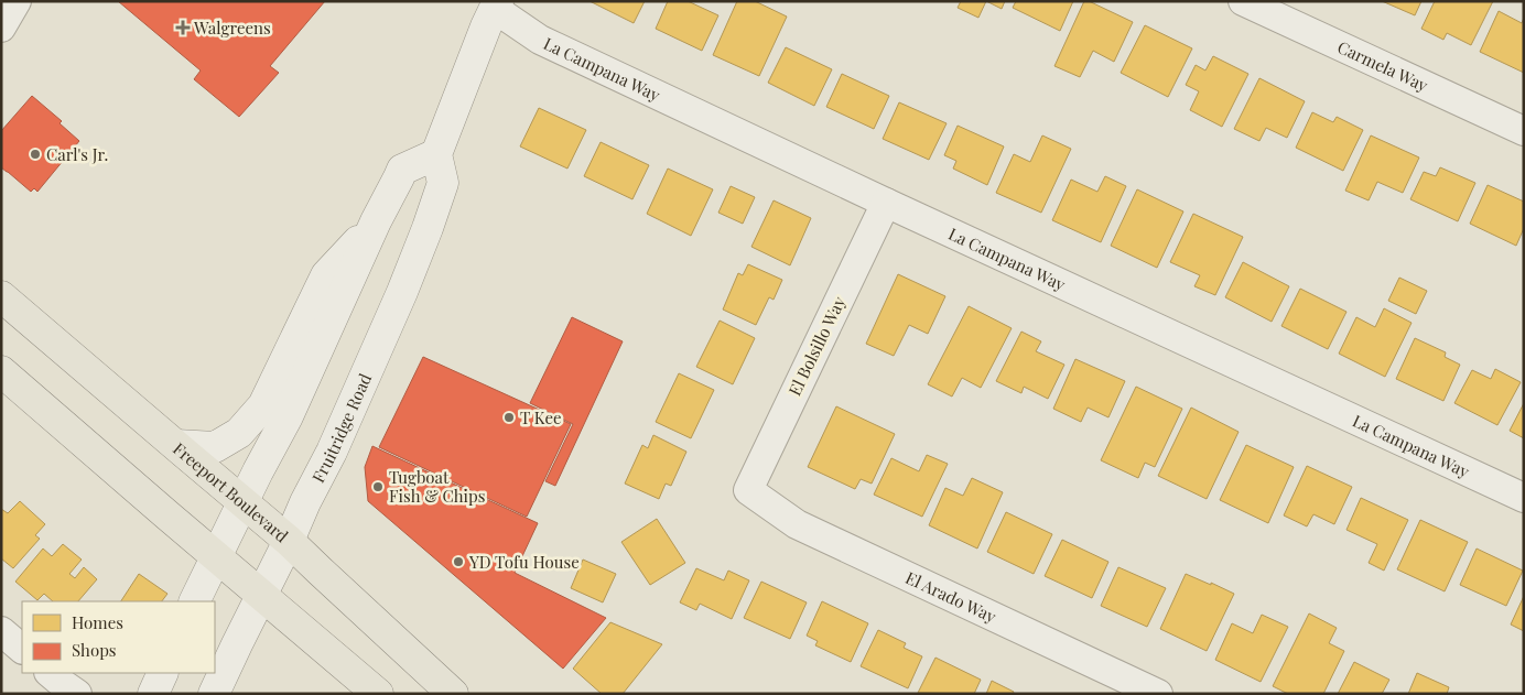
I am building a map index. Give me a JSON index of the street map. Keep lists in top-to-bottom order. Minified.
{"streets":{"main road":["Fruitridge Road","Freeport Boulevard"],"street":["Carmela Way","La Campana Way","El Bolsillo Way","El Arado Way"]},"crossings":[["La Campana Way","El Bolsillo Way"],["El Bolsillo Way","El Arado Way"],["Fruitridge Road","Freeport Boulevard"]],"places":{"health":["Walgreens"],"other":["Carl's Jr.","T Kee","Tugboat Fish & Chips","YD Tofu House"]},"legend":["Homes","Shops"]}
